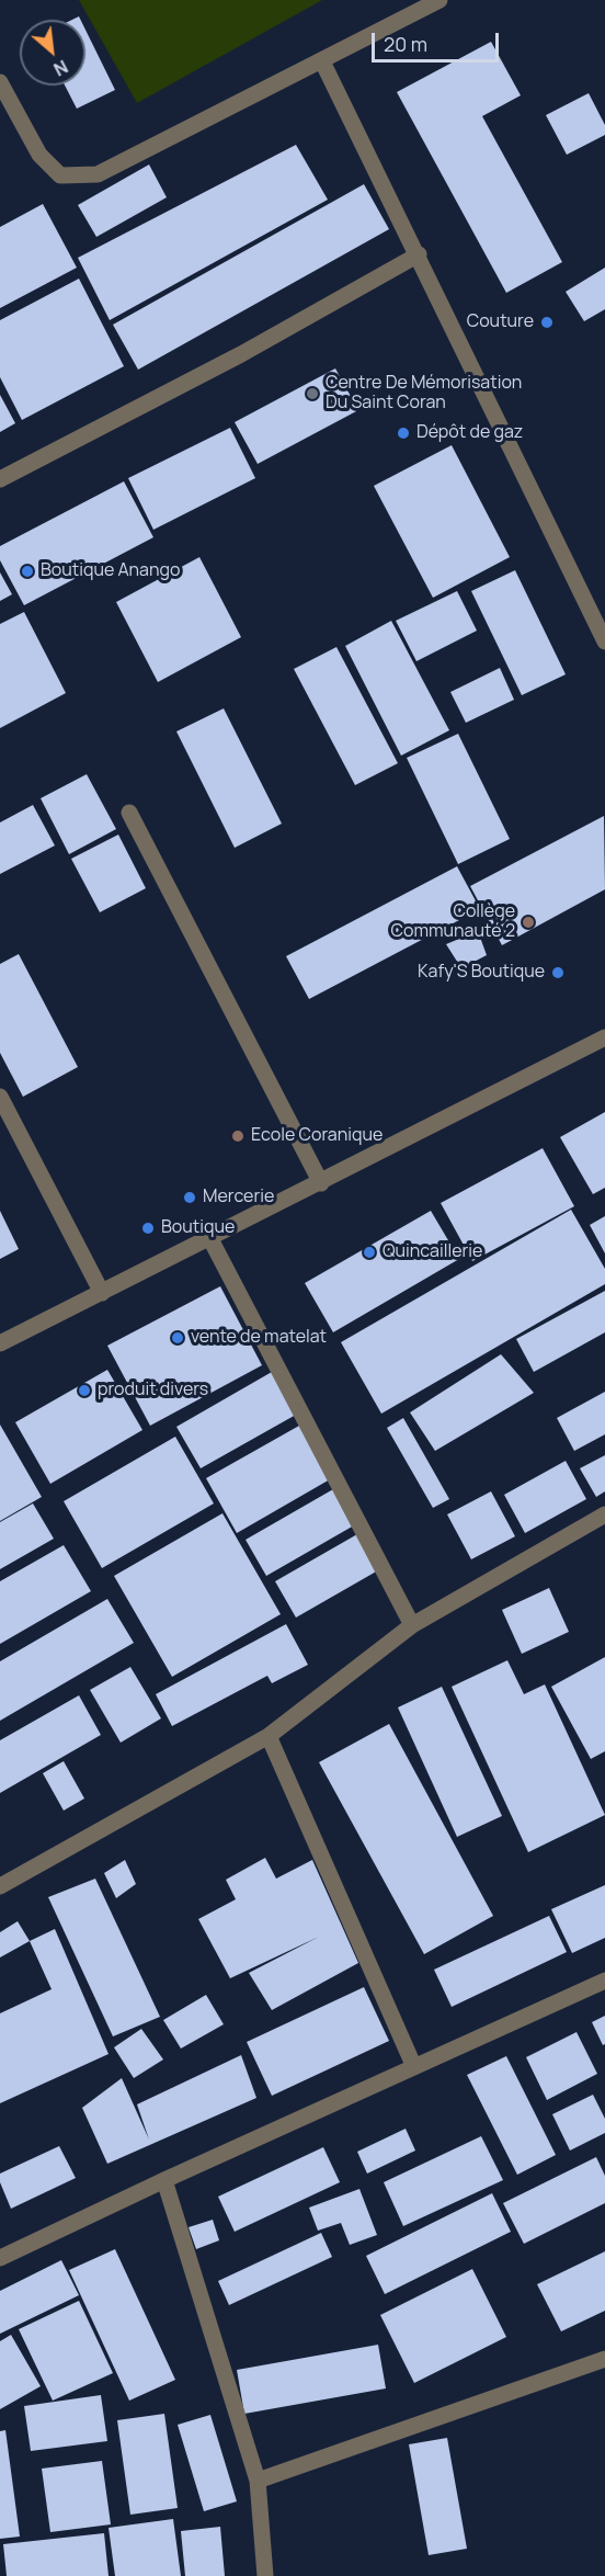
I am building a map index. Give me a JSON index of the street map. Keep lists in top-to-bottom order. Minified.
{"places":["Couture","Centre De Mémorisation Du Saint Coran","Dépôt de gaz","Boutique Anango","Collège Communauté 2","Kafy'S Boutique","Ecole Coranique","Mercerie","Boutique","Quincaillerie","vente de matelat","produit divers"],"scale_bar":"20 m","north":"bottom right"}
